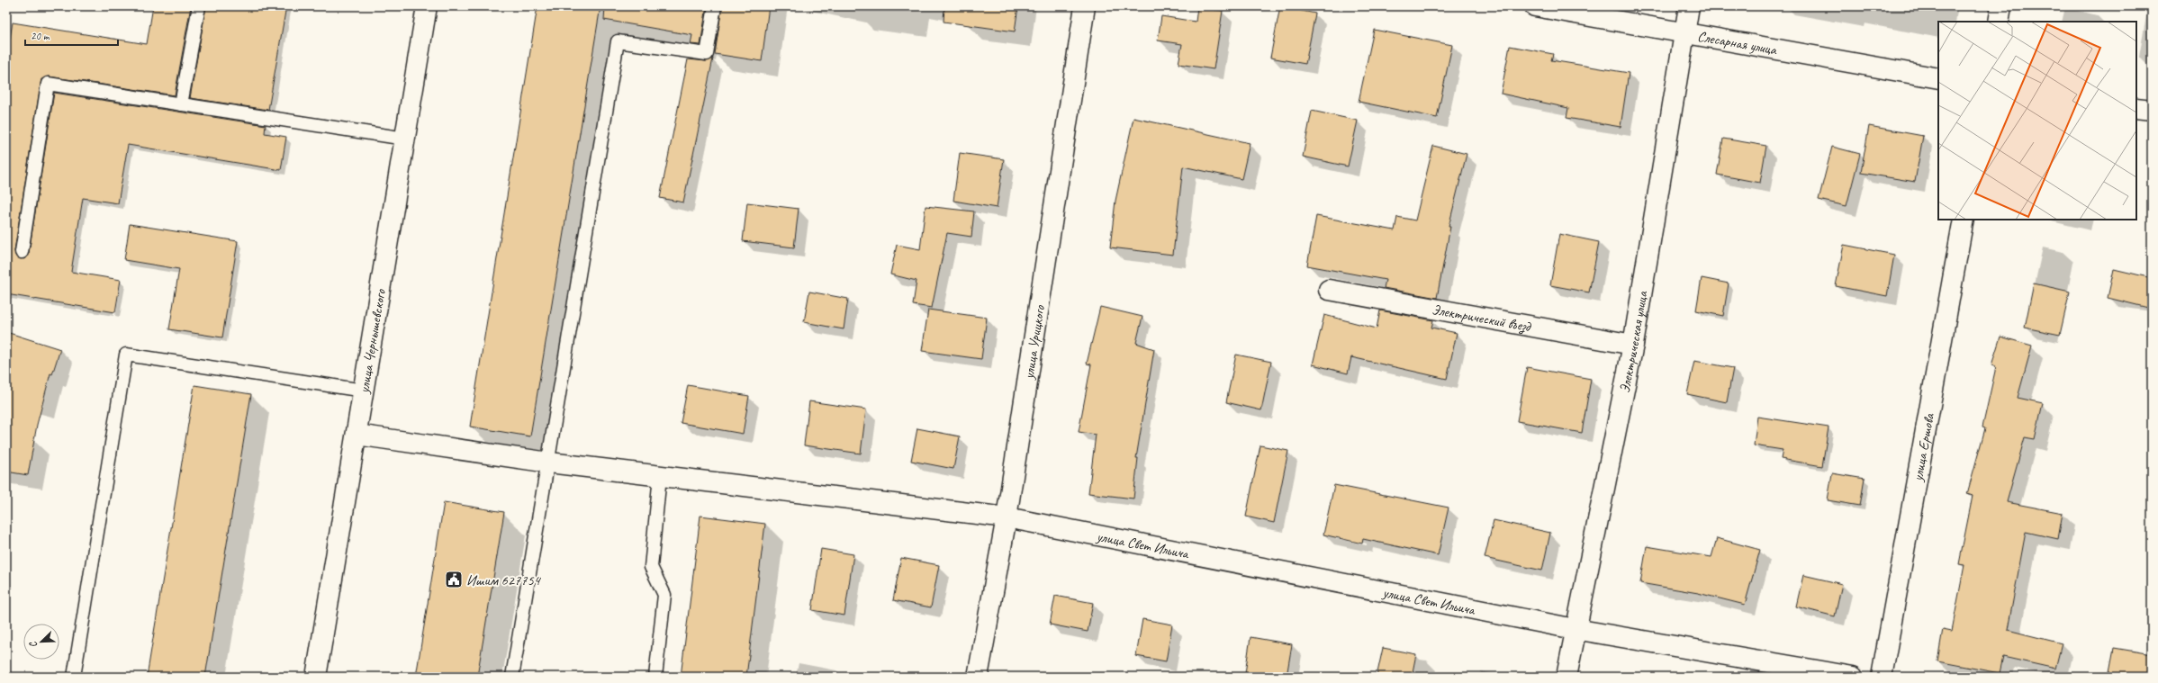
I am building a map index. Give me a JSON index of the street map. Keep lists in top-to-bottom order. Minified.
{"streets":{"street":["Слесарная улица","Электрический въезд","улица Чернышевского","улица Урицкого","Электрическая улица","улица Ершова","улица Свет Ильича"]},"crossings":[["Слесарная улица","Электрическая улица"],["Электрический въезд","Электрическая улица"],["улица Чернышевского","улица Свет Ильича"],["улица Урицкого","улица Свет Ильича"],["Электрическая улица","улица Свет Ильича"]],"places":{"public building":["Ишим 627754"]},"scale_bar":"20 m","north":"bottom left"}
